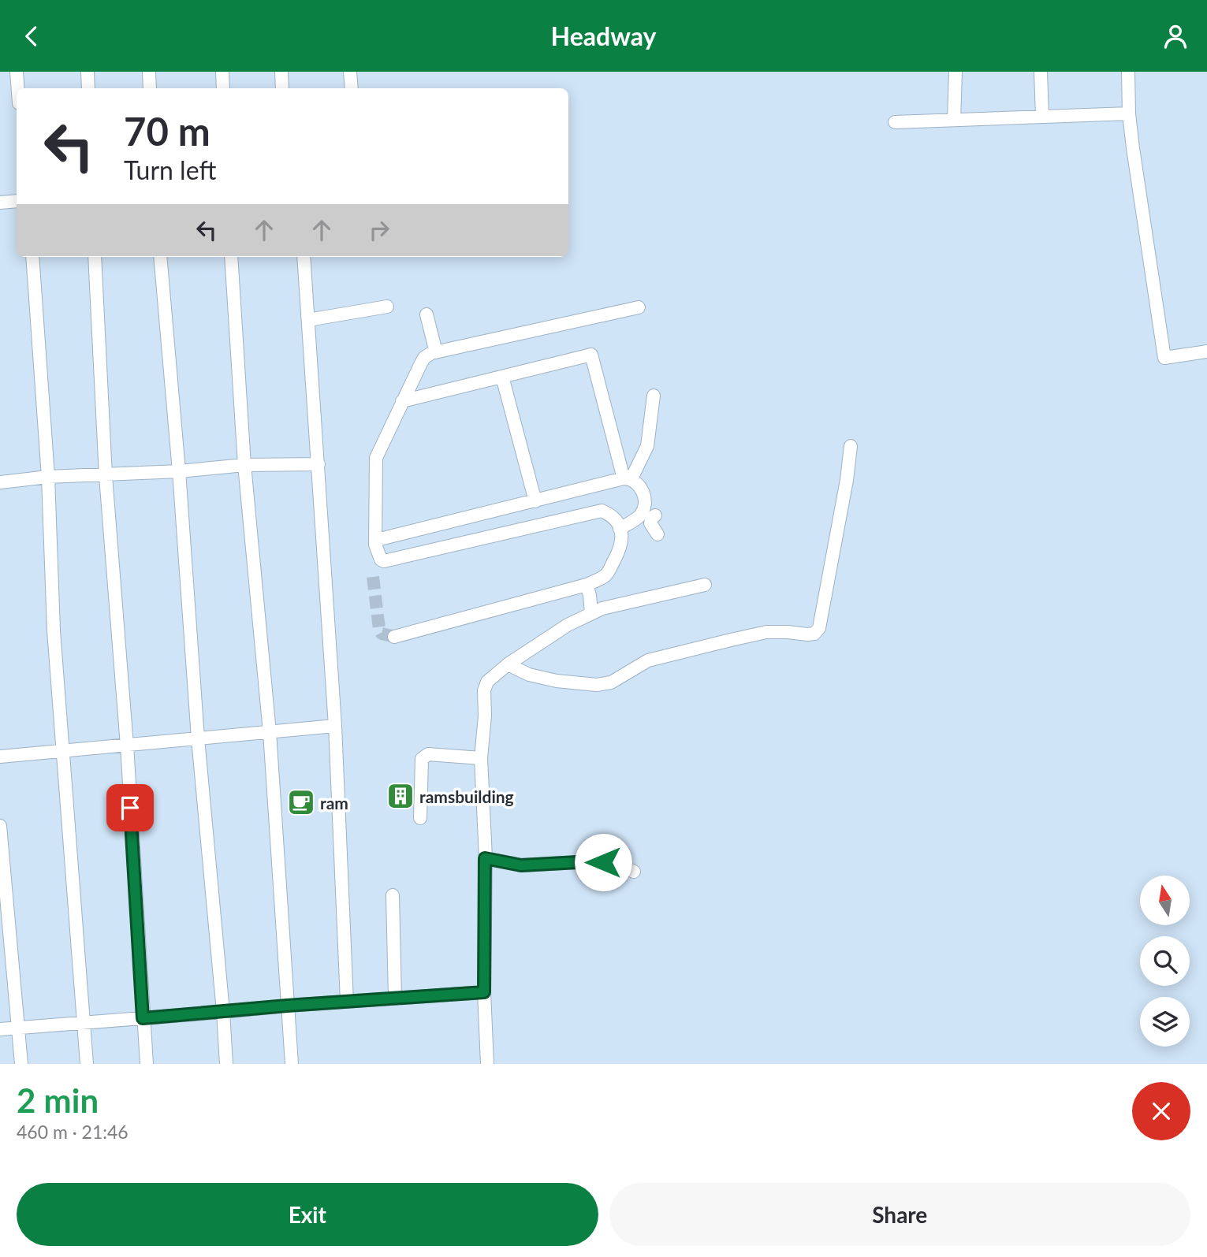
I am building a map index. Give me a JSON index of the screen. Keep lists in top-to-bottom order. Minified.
{"places":{"building":["ramsbuilding"],"cafe":["ram"]},"north":"top","page":{"header":"Headway","turn":["70 m","Turn left"],"heading":["2 min","460 m · 21:46"],"buttons":["Exit","Share"]}}
